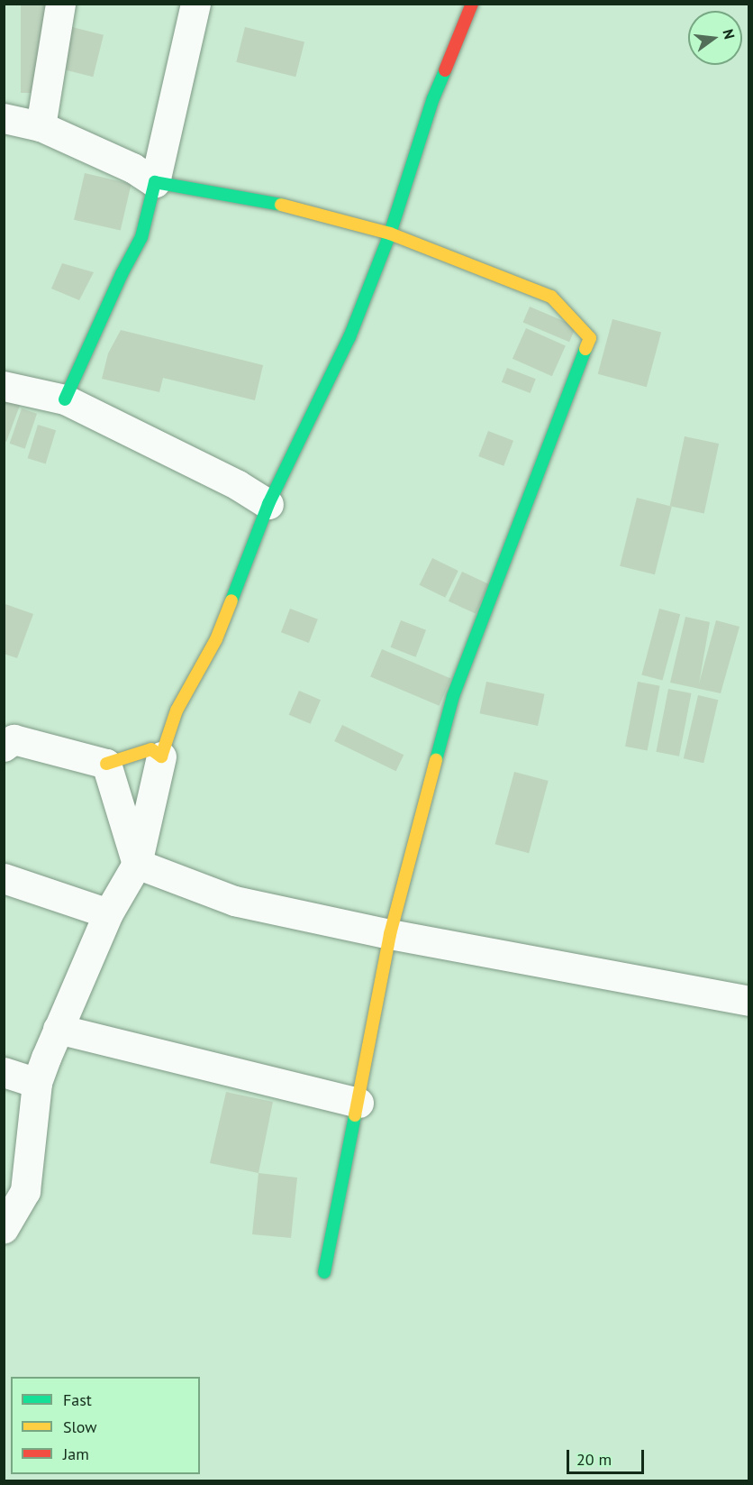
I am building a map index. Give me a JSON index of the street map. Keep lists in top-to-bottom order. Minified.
{"legend":["Fast","Slow","Jam"],"scale_bar":"20 m","north":"right"}
